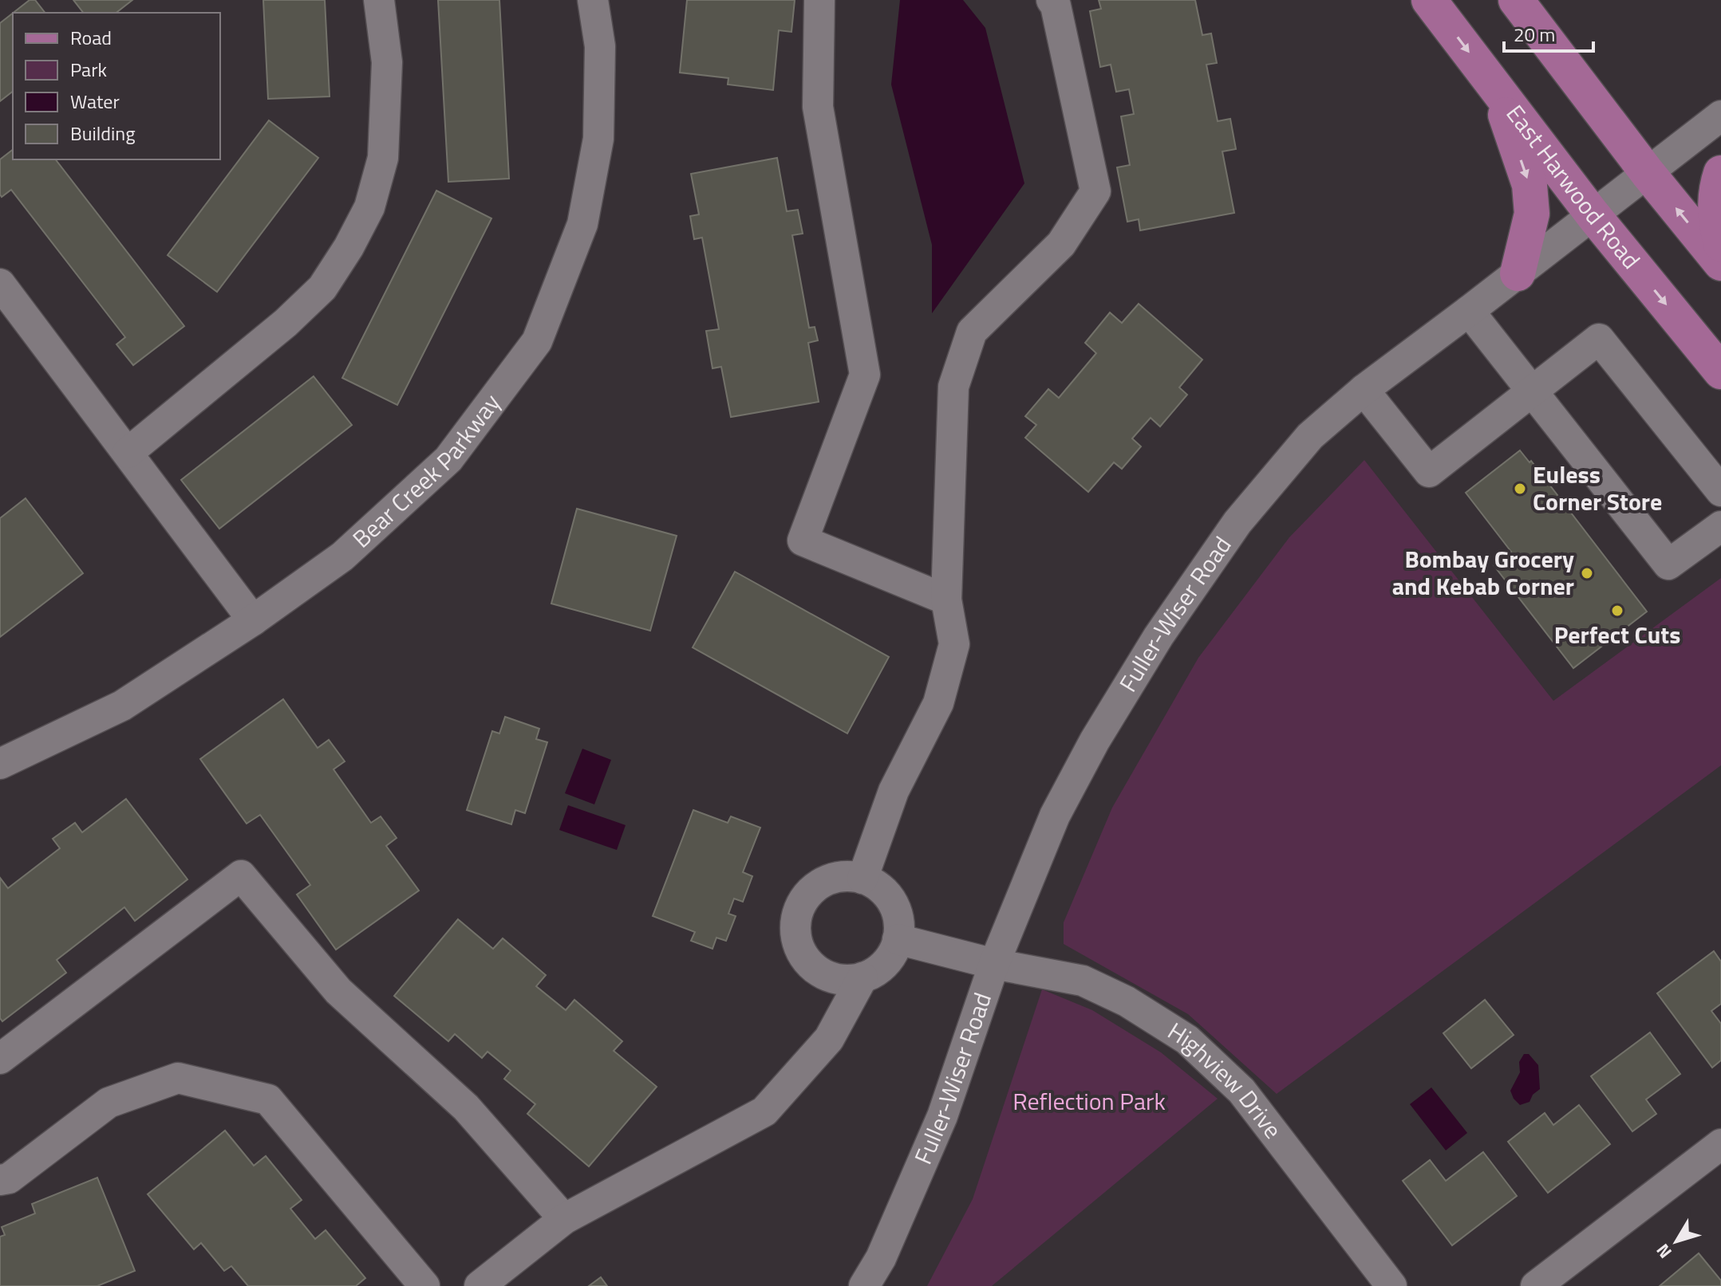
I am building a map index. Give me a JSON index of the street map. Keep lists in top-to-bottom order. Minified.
{"streets":{"main road":["East Harwood Road"],"street":["Bear Creek Parkway","Fuller-Wiser Road","Highview Drive"]},"crossings":[["East Harwood Road","Fuller-Wiser Road"],["Fuller-Wiser Road","Highview Drive"]],"parks":["Reflection Park"],"places":["Euless Corner Store","Bombay Grocery and Kebab Corner","Perfect Cuts"],"legend":["Road","Park","Water","Building"],"scale_bar":"20 m","north":"bottom left"}
